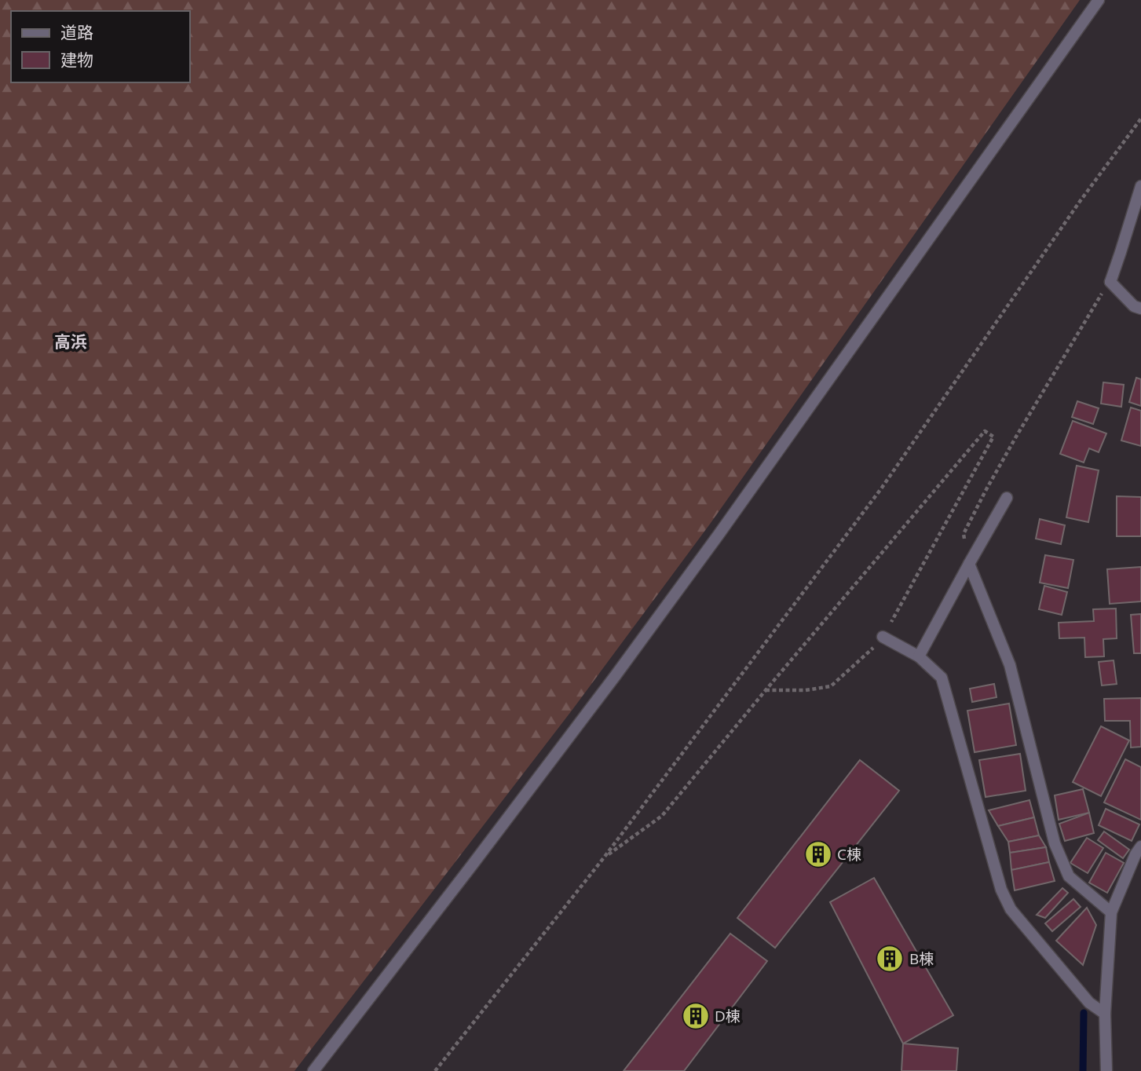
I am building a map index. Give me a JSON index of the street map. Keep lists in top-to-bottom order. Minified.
{"districts":["高浜"],"places":{"building":["C棟","B棟","D棟"]},"legend":["道路","建物"]}
